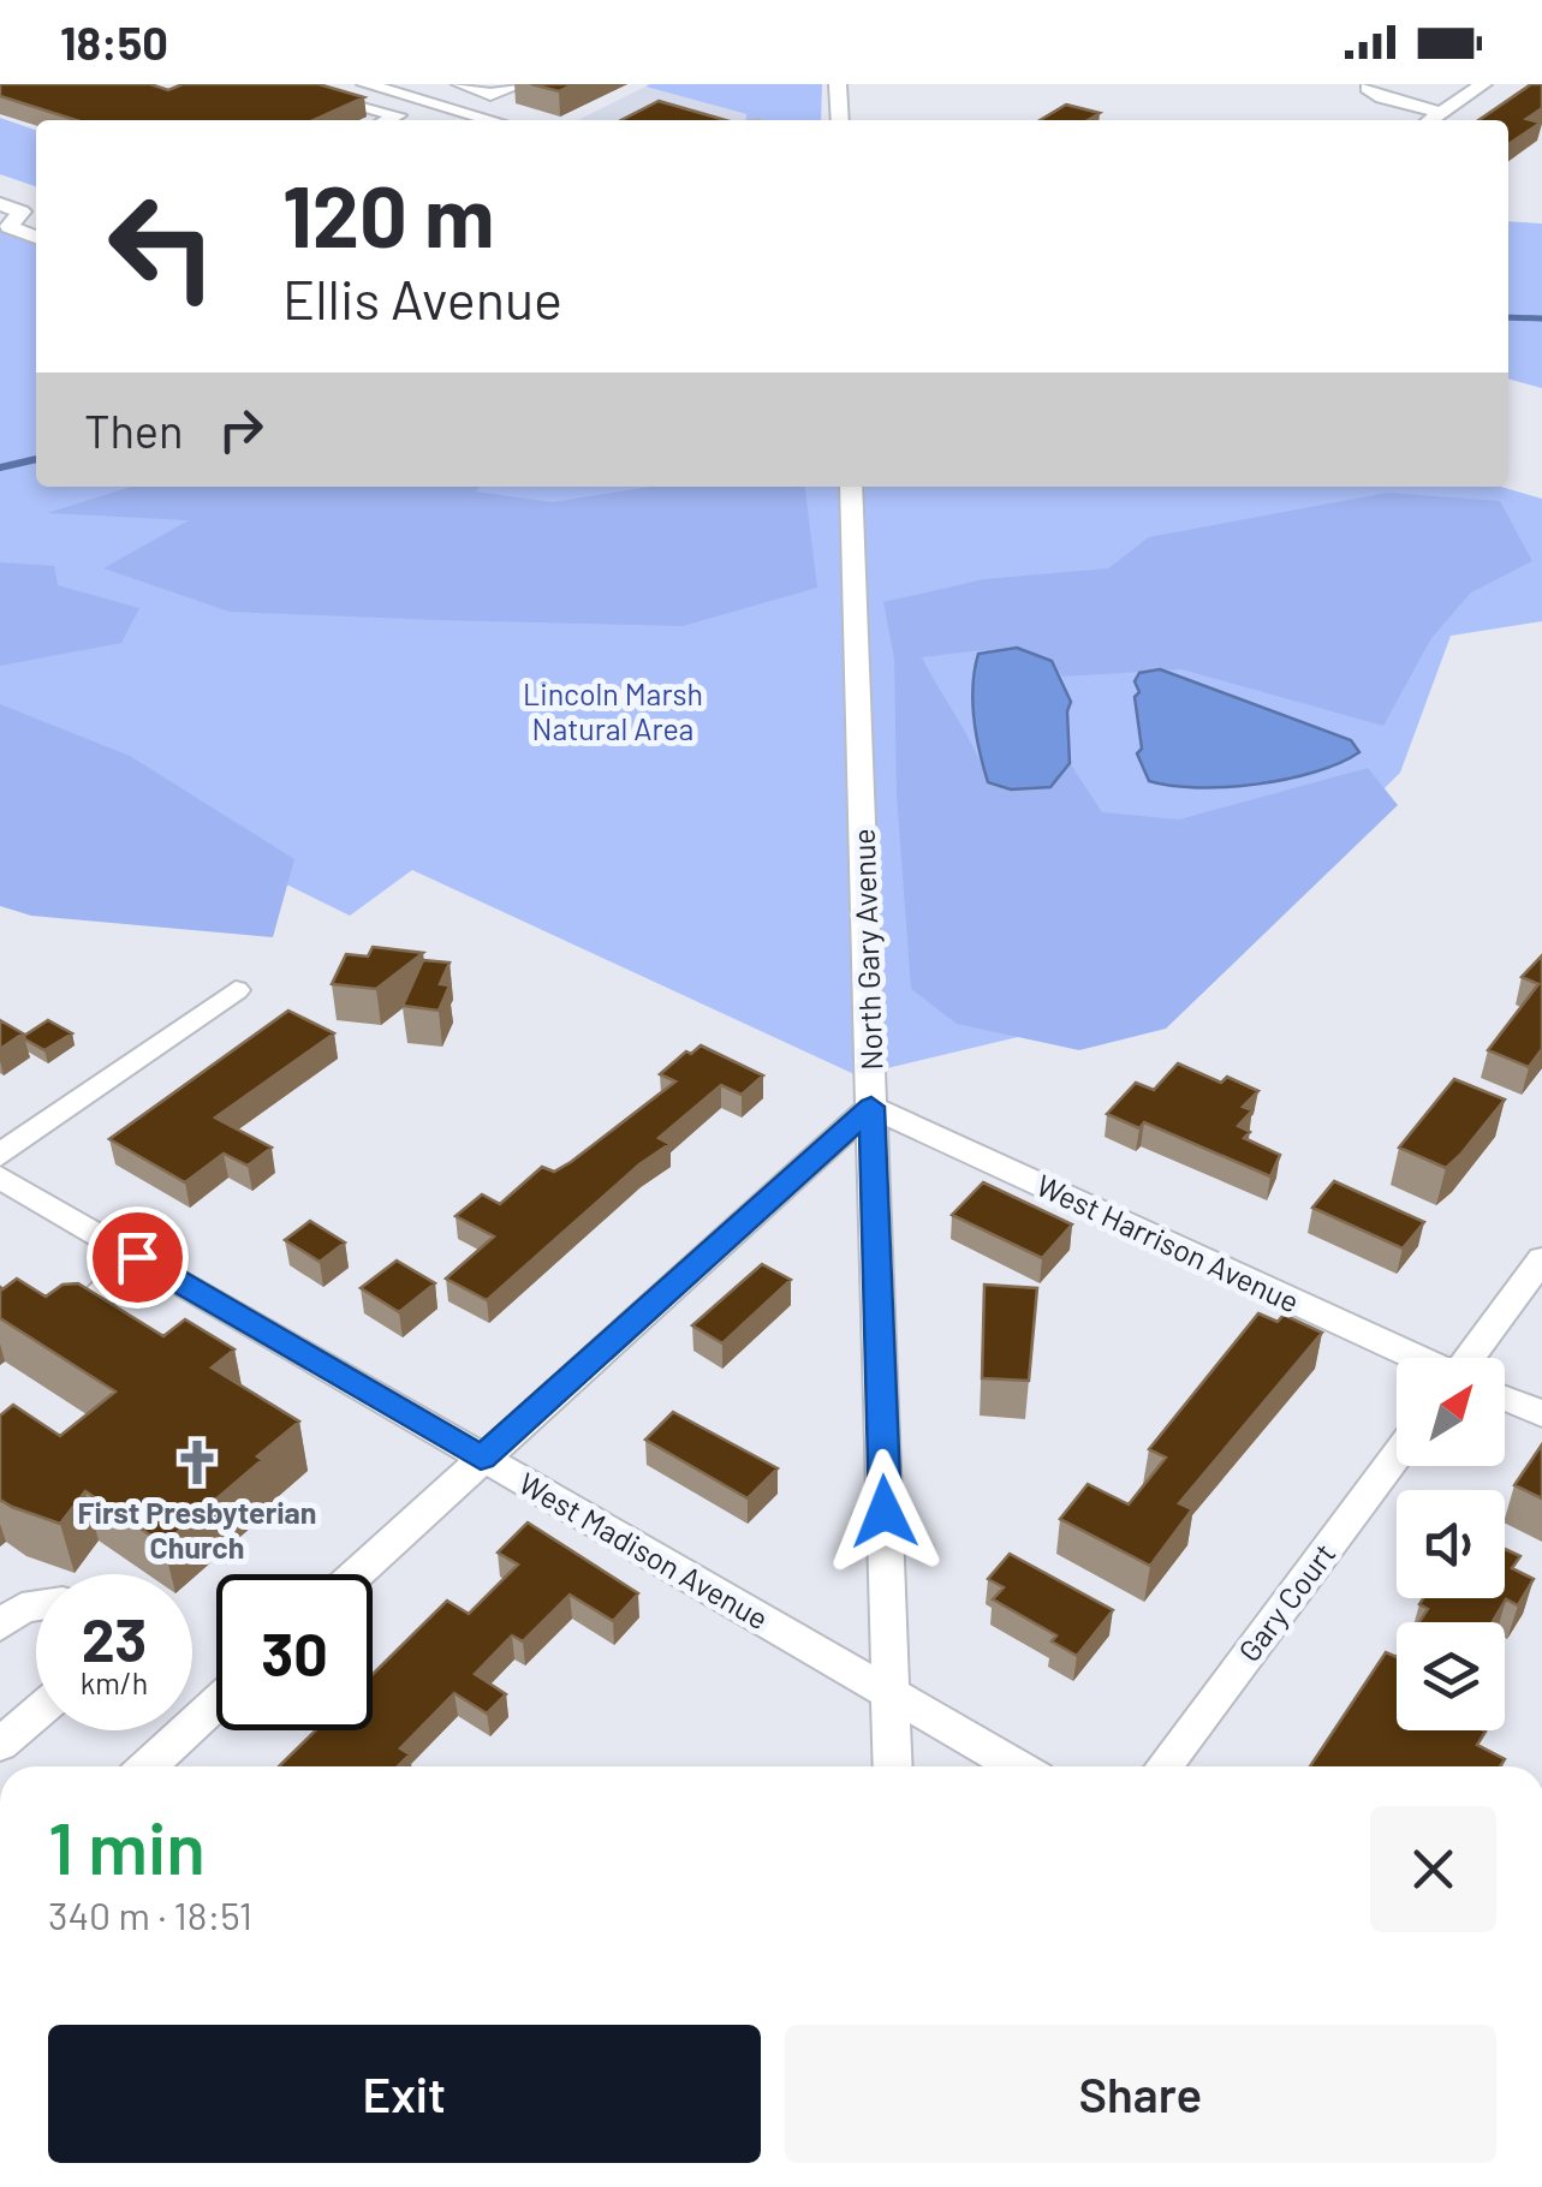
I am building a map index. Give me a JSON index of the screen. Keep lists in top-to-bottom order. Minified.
{"streets":{"street":["North Gary Avenue","West Harrison Avenue","West Madison Avenue","Gary Court"]},"crossings":[["North Gary Avenue","West Harrison Avenue"],["North Gary Avenue","West Madison Avenue"]],"parks":["Lincoln Marsh Natural Area"],"places":{"church":["First Presbyterian Church"]},"north":"top right","page":{"status":"18:50","turn":["120 m","Ellis Avenue"],"then":"Then","speed":"23 km/h","limit":"30","heading":["1 min","340 m · 18:51"],"buttons":["Exit","Share"]}}
